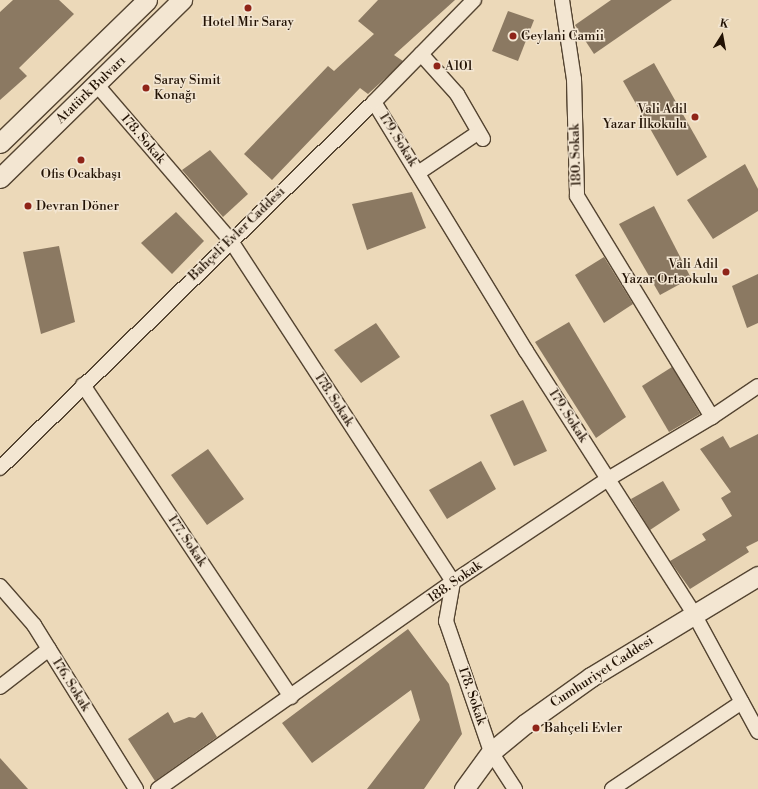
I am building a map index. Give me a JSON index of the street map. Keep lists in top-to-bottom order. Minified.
{"streets":{"main road":["Atatürk Bulvarı","Cumhuriyet Caddesi"],"street":["178. Sokak","179. Sokak","180. Sokak","Bahçeli Evler Caddesi","177. Sokak","188. Sokak","176. Sokak"]},"crossings":[["Atatürk Bulvarı","178. Sokak"],["178. Sokak","Bahçeli Evler Caddesi"],["178. Sokak","188. Sokak"],["178. Sokak","Cumhuriyet Caddesi"],["179. Sokak","Bahçeli Evler Caddesi"],["179. Sokak","188. Sokak"],["179. Sokak","Cumhuriyet Caddesi"],["180. Sokak","188. Sokak"],["Bahçeli Evler Caddesi","177. Sokak"],["177. Sokak","188. Sokak"]],"places":["Hotel Mir Saray","Geylani Camii","A101","Saray Simit Konağı","Vali Adil Yazar İlkokulu","Ofis Ocakbaşı","Devran Döner","Vali Adil Yazar Ortaokulu","Bahçeli Evler"],"north":"top"}
